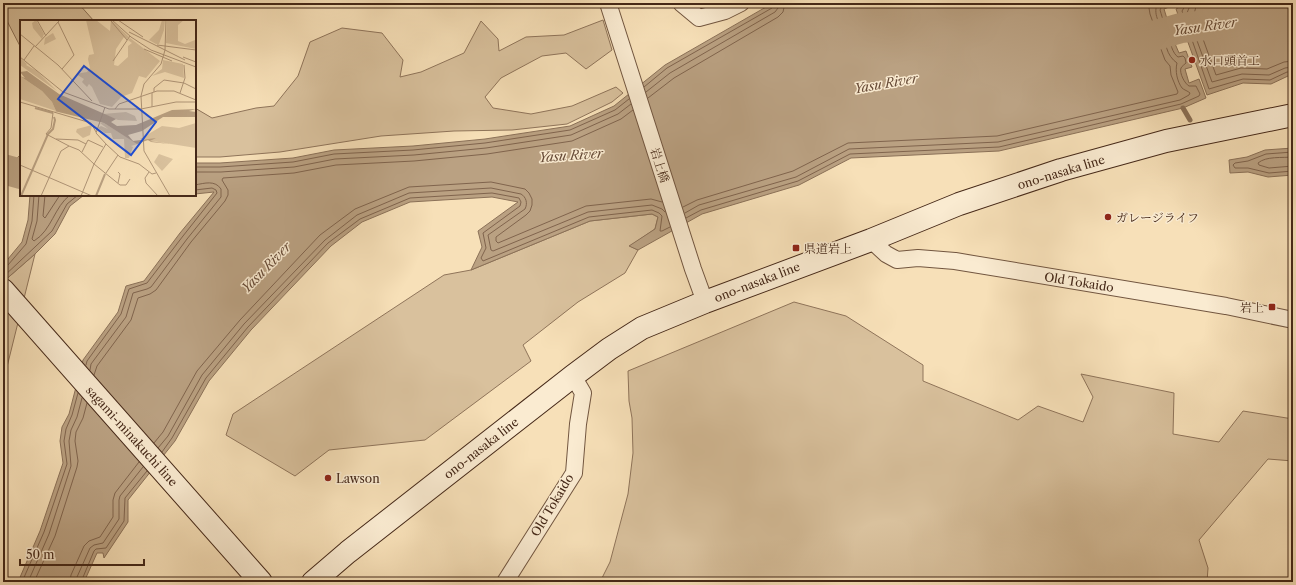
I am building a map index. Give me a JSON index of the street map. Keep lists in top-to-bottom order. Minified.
{"streets":{"main road":["ono-nasaka line","sagami-minakuchi line"],"street":["岩上橋","Old Tokaido"]},"crossings":[["岩上橋","ono-nasaka line"],["ono-nasaka line","Old Tokaido"]],"water":["Yasu River"],"places":{"other":["水口頭首工","ガレージライフ","Lawson"],"transit":["県道岩上","岩上"]},"scale_bar":"50 m"}
